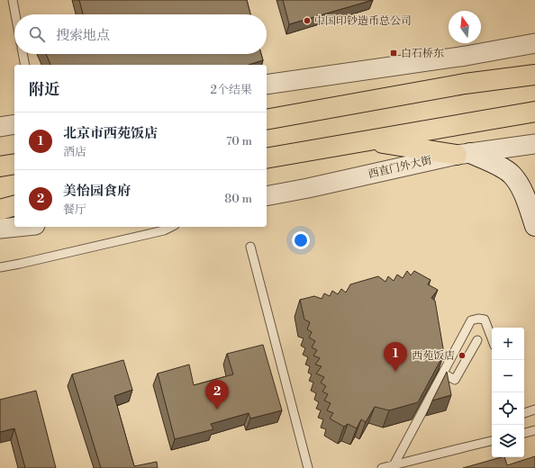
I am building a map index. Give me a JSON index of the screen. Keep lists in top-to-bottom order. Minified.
{"streets":{"street":["西直门外大街"]},"places":{"other":["中国印钞造币总公司","西苑饭店"],"transit":["白石桥东"]},"north":"top","page":{"search":"搜索地点","heading":["附近","2个结果"],"list":[{"mark":"1","name":"北京市西苑饭店","note":"酒店","value":"70 m"},{"mark":"2","name":"美怡园食府","note":"餐厅","value":"80 m"}],"map_buttons":["+","−"],"pins":["1","2"]}}
